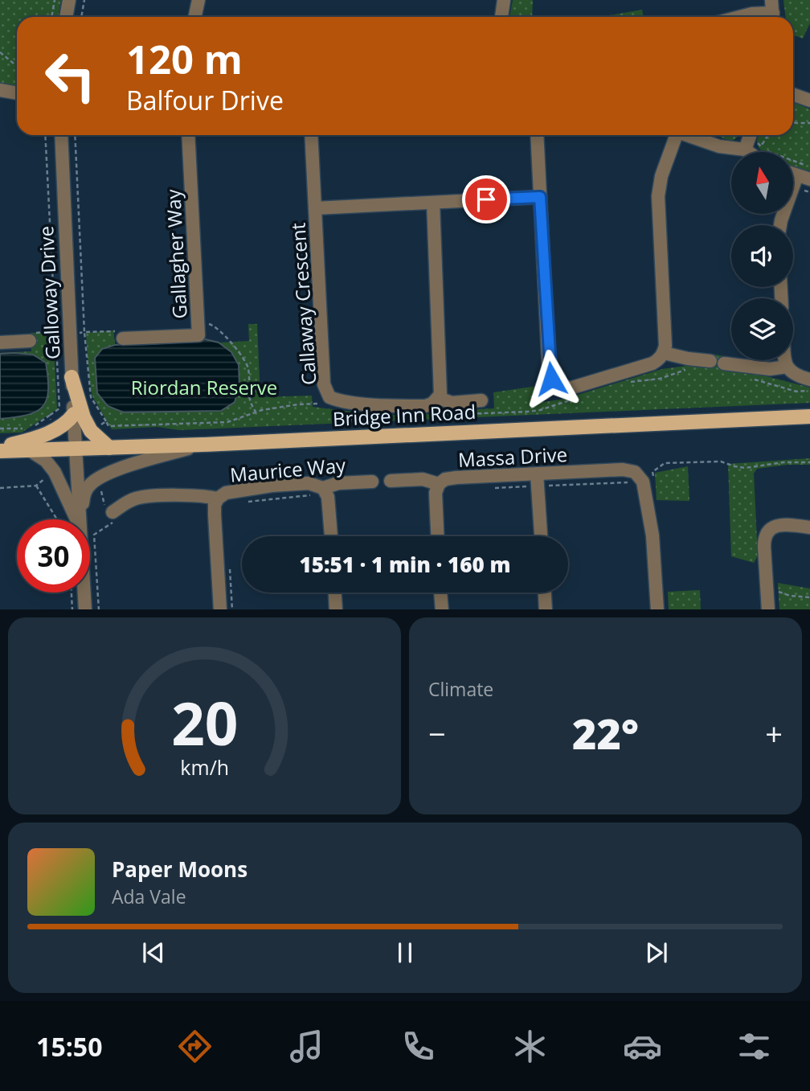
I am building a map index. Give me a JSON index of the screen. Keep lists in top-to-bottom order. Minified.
{"streets":{"main road":["Bridge Inn Road"],"street":["Gallagher Way","Galloway Drive","Callaway Crescent","Massa Drive","Maurice Way"]},"crossings":[["Galloway Drive","Bridge Inn Road"]],"parks":["Riordan Reserve"],"north":"top","page":{"turn":["120 m","Balfour Drive"],"limit":"30","trip":"15:51 · 1 min · 160 m","tile":"Climate","heat":["−","22°","+"],"song":["Paper Moons","Ada Vale"],"tabs":"15:50","gauge":["20","km/h"]}}
